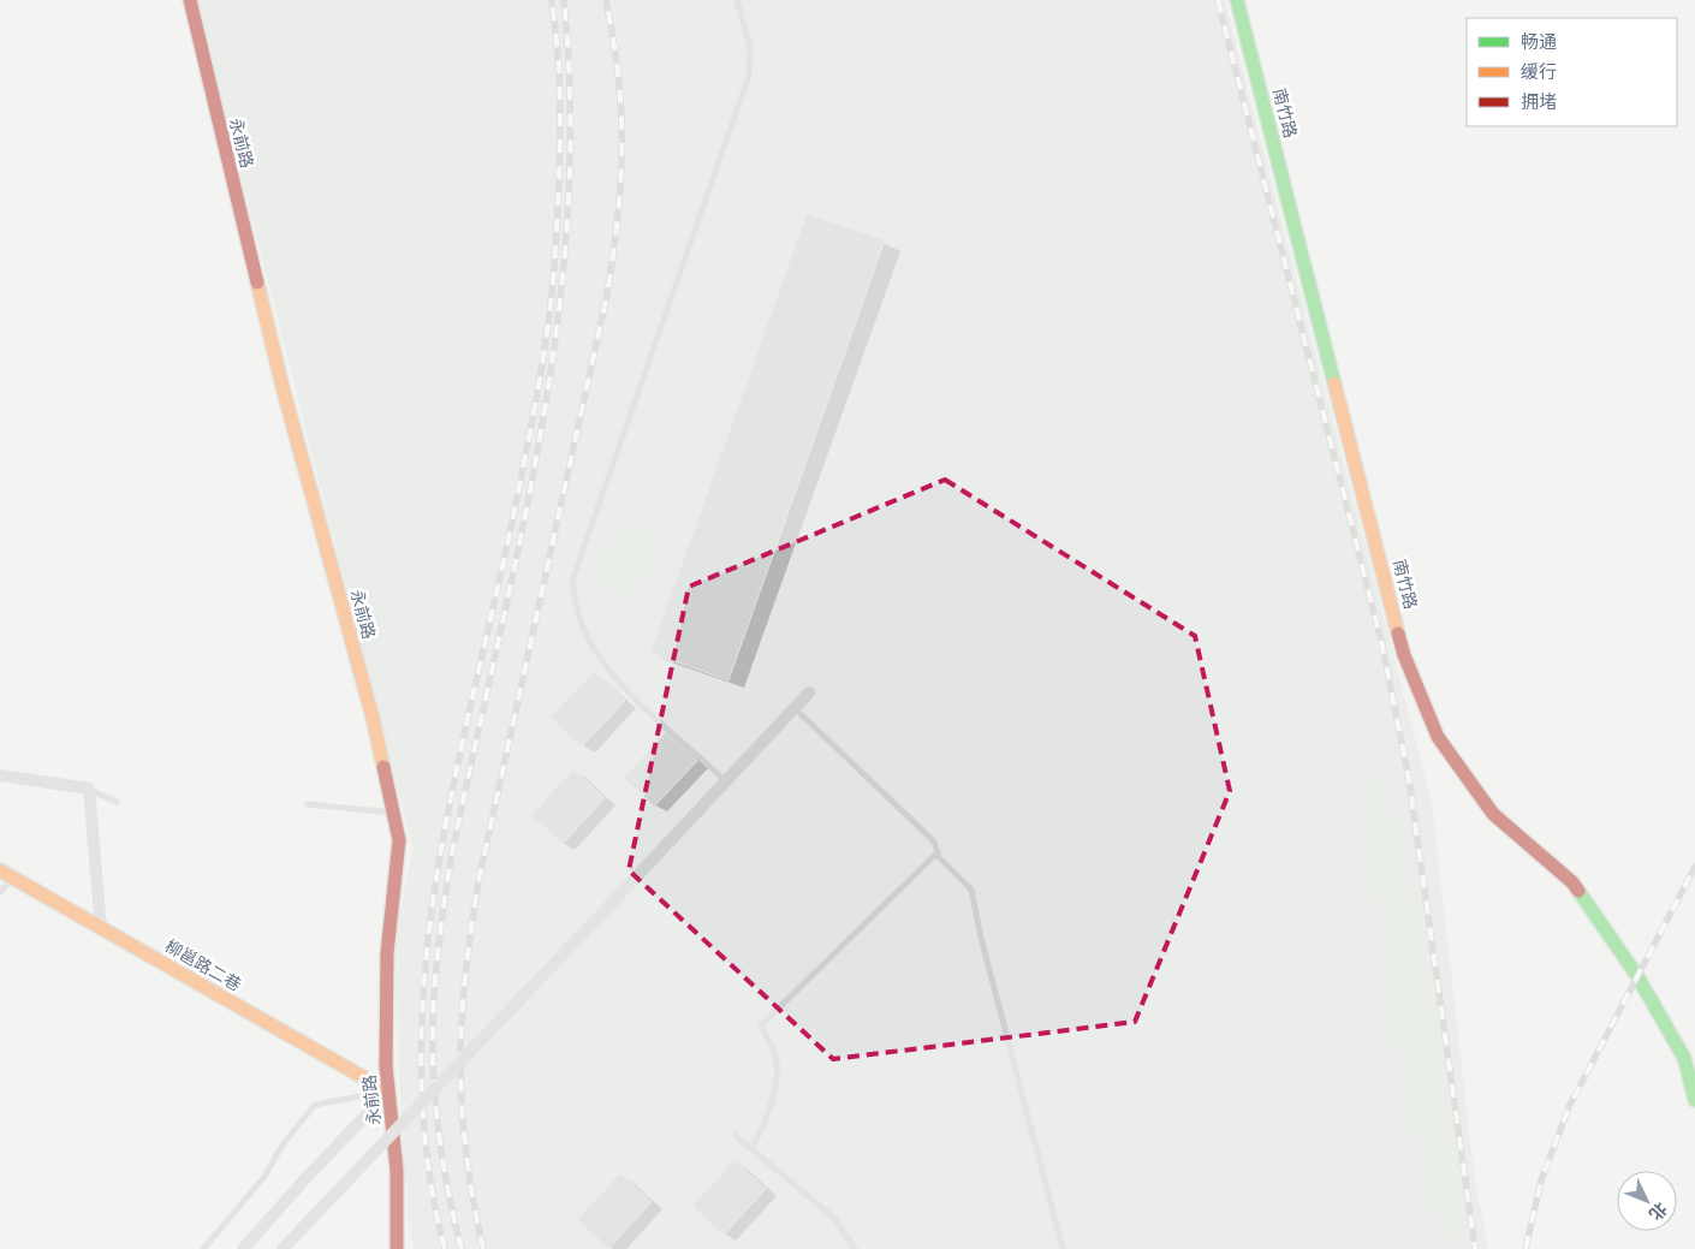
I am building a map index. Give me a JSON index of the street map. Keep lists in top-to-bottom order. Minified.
{"streets":{"street":["南竹路","永前路","柳邕路二巷"]},"crossings":[["永前路","柳邕路二巷"]],"legend":["畅通","缓行","拥堵"],"north":"bottom right"}
